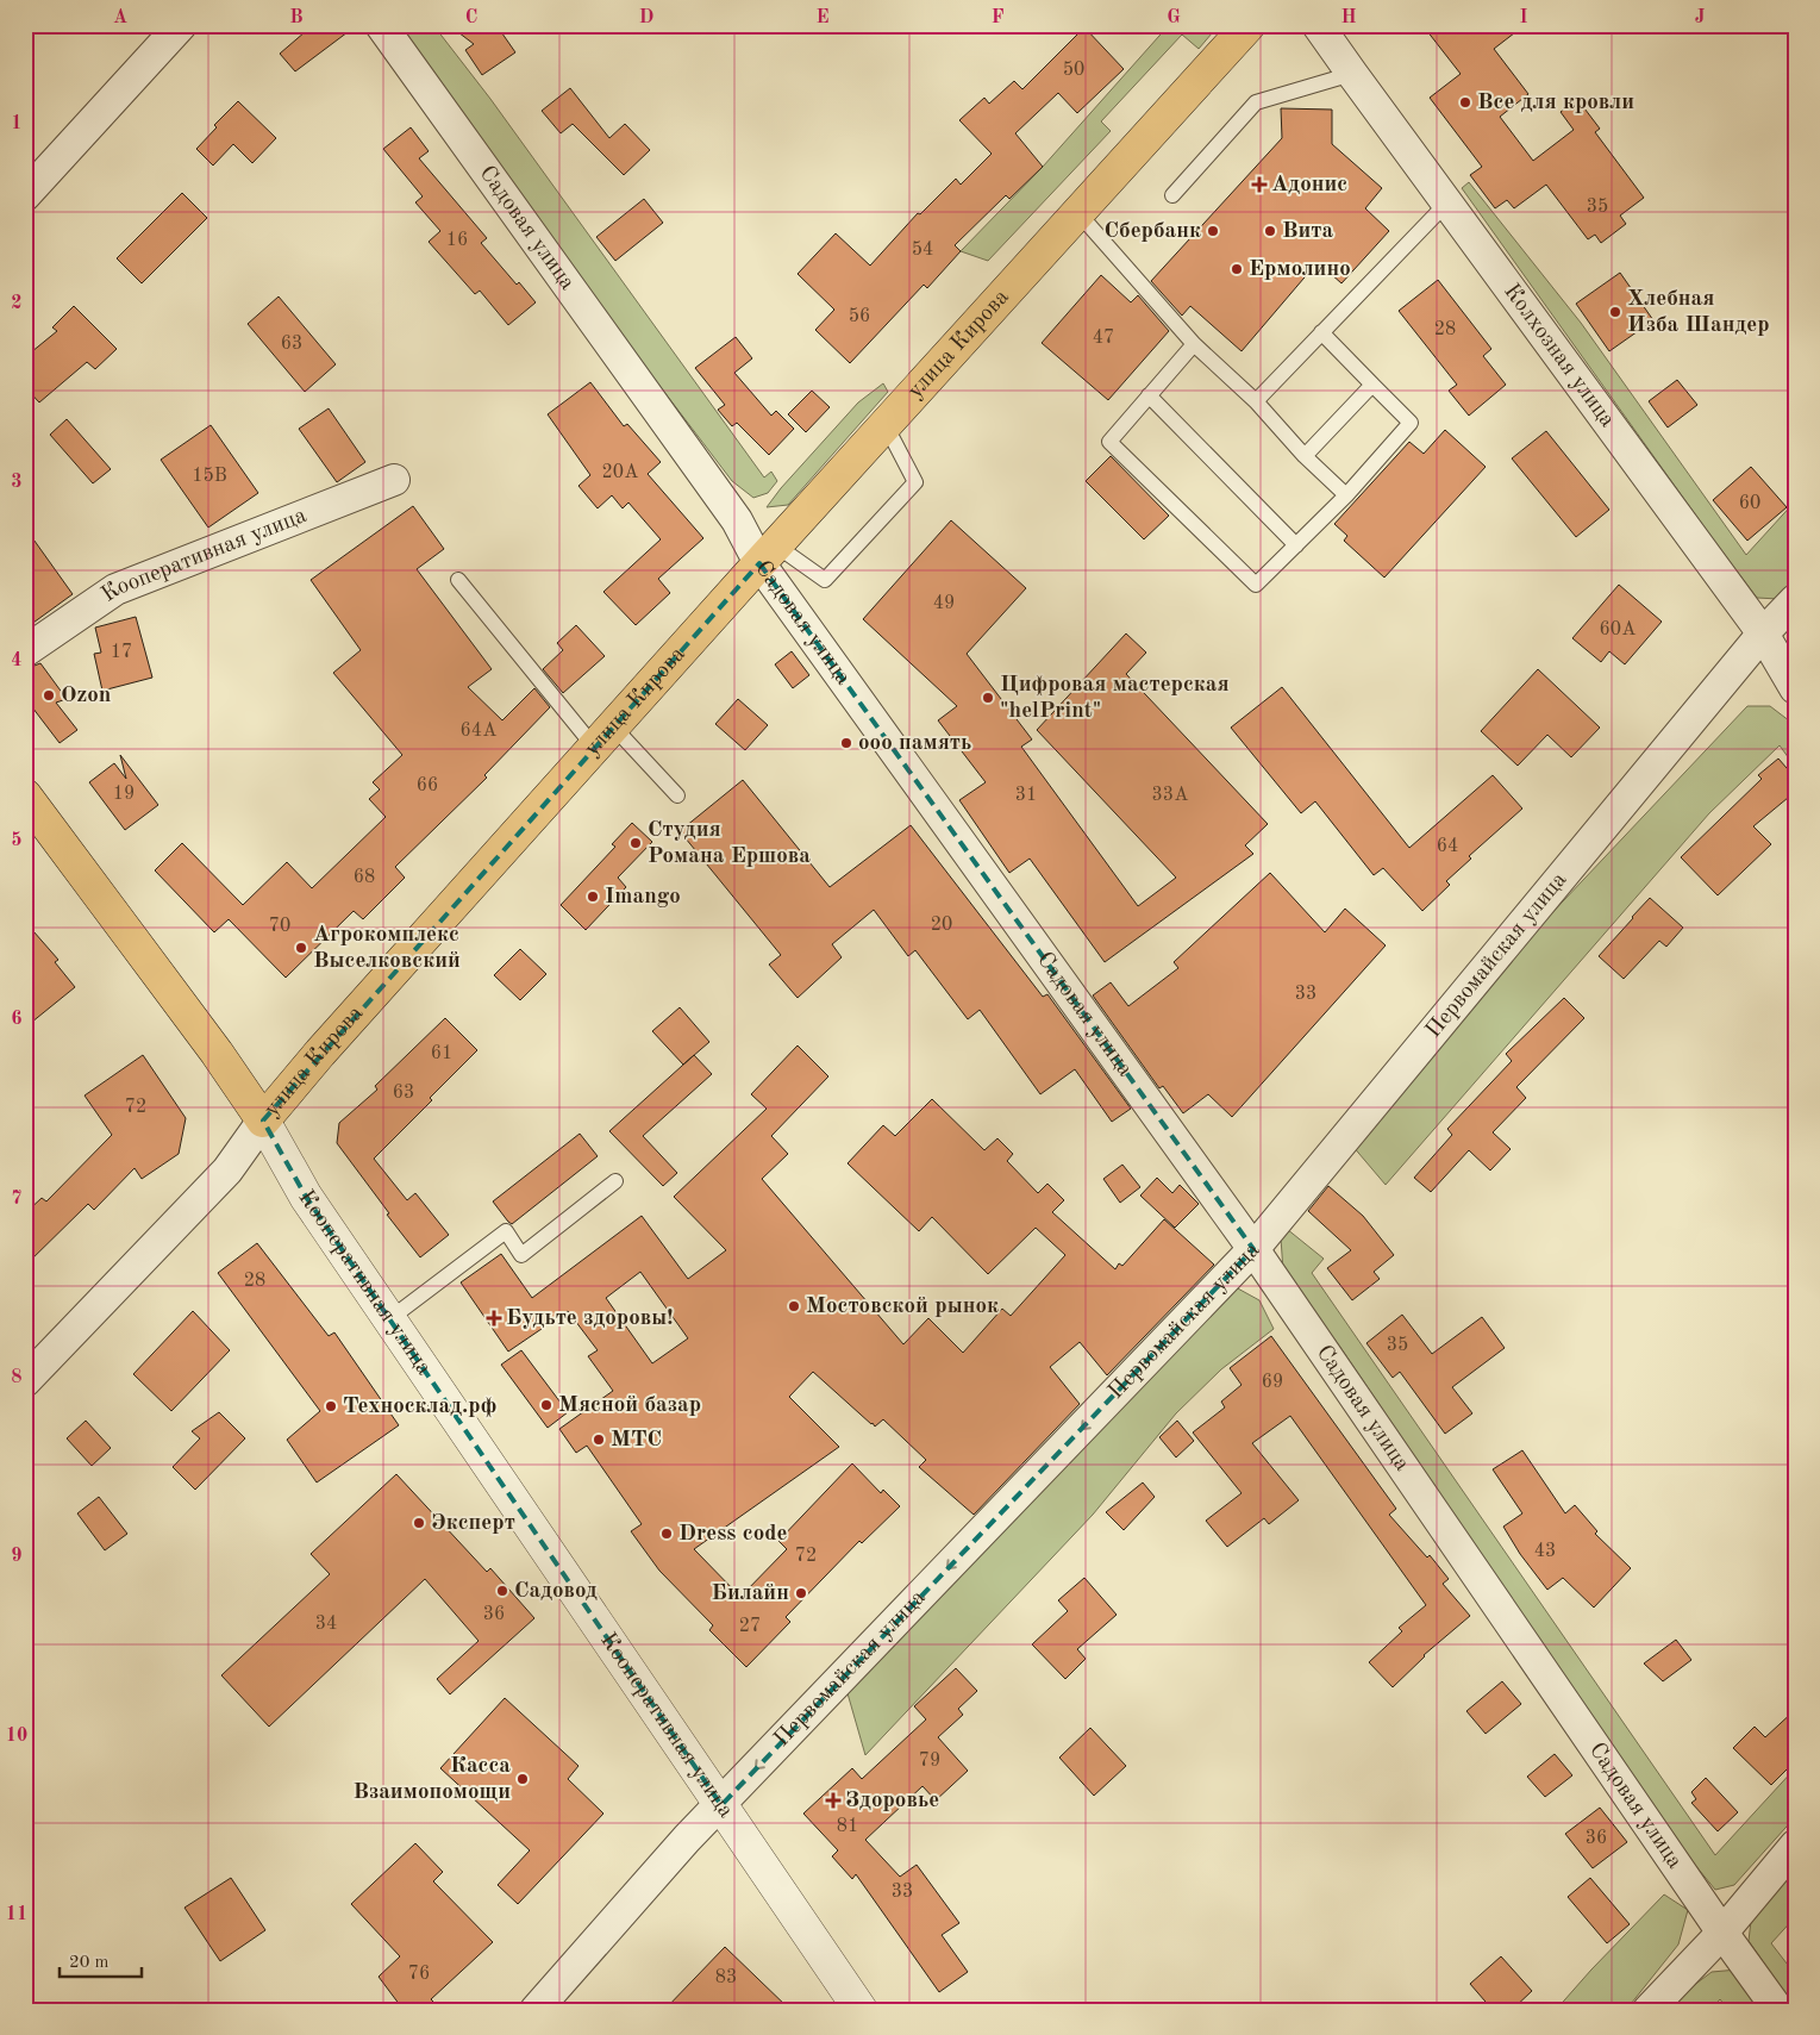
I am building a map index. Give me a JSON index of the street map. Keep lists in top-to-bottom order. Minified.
{"streets":{"main road":["улица Кирова","Кооперативная улица"],"street":["Садовая улица","Колхозная улица","Первомайская улица"]},"crossings":[["Садовая улица","улица Кирова"],["Садовая улица","Первомайская улица"],["улица Кирова","Кооперативная улица"],["Колхозная улица","Первомайская улица"],["Кооперативная улица","Первомайская улица"]],"one_way":["Первомайская улица"],"places":{"other":["Все для кровли","Сбербанк","Вита","Ермолино","Хлебная Изба Шандер","Ozon","Цифровая мастерская \"helPrint\"","ооо память","Студия Романа Ершова","Imango","Агрокомплекс Выселковский","Мостовской рынок","Мясной базар","Техносклад.рф","МТС","Эксперт","Dress code","Садовод","Билайн","Касса Взаимопомощи"],"health":["Адонис","Будьте здоровы!","Здоровье"]},"house_numbers":["50","35","16","54","56","28","47","63","20А","15В","60","49","60А","17","64А","66","19","31","33А","64","68","20","70","33","61","63","72","28","35","69","43","72","36","34","27","79","81","36","33","76","83"],"scale_bar":"20 m","grid":{"columns":["A","B","C","D","E","F","G","H","I","J"],"rows":["1","2","3","4","5","6","7","8","9","10","11"]}}
